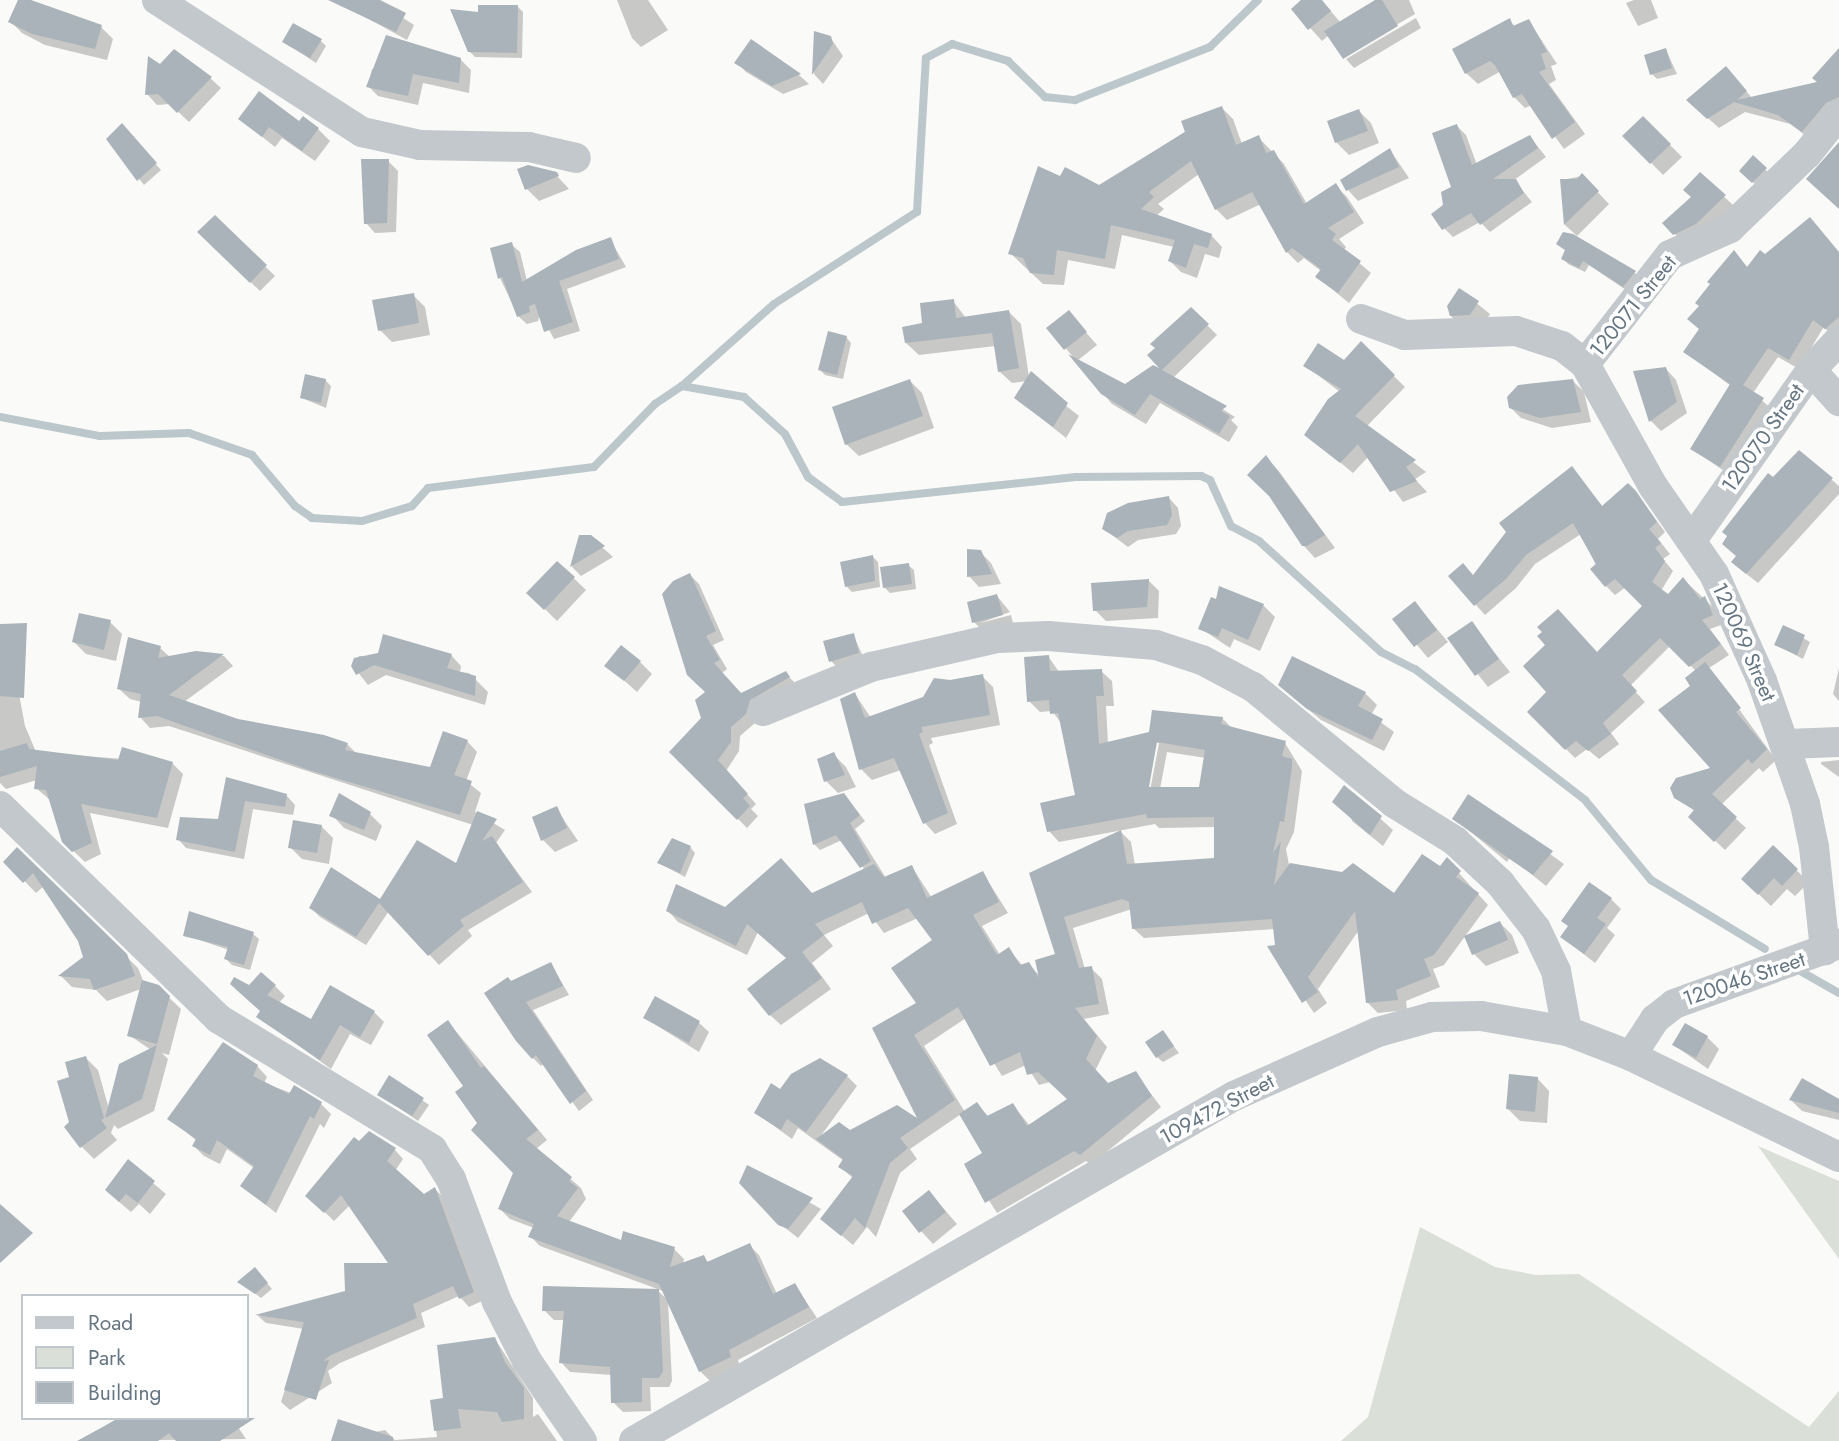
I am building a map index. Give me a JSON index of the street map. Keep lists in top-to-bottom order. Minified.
{"streets":{"street":["120071 Street","120070 Street","120069 Street","120046 Street","109472 Street"]},"crossings":[["120071 Street","120069 Street"],["120070 Street","120069 Street"],["120069 Street","120046 Street"],["120046 Street","109472 Street"]],"legend":["Road","Park","Building"]}
